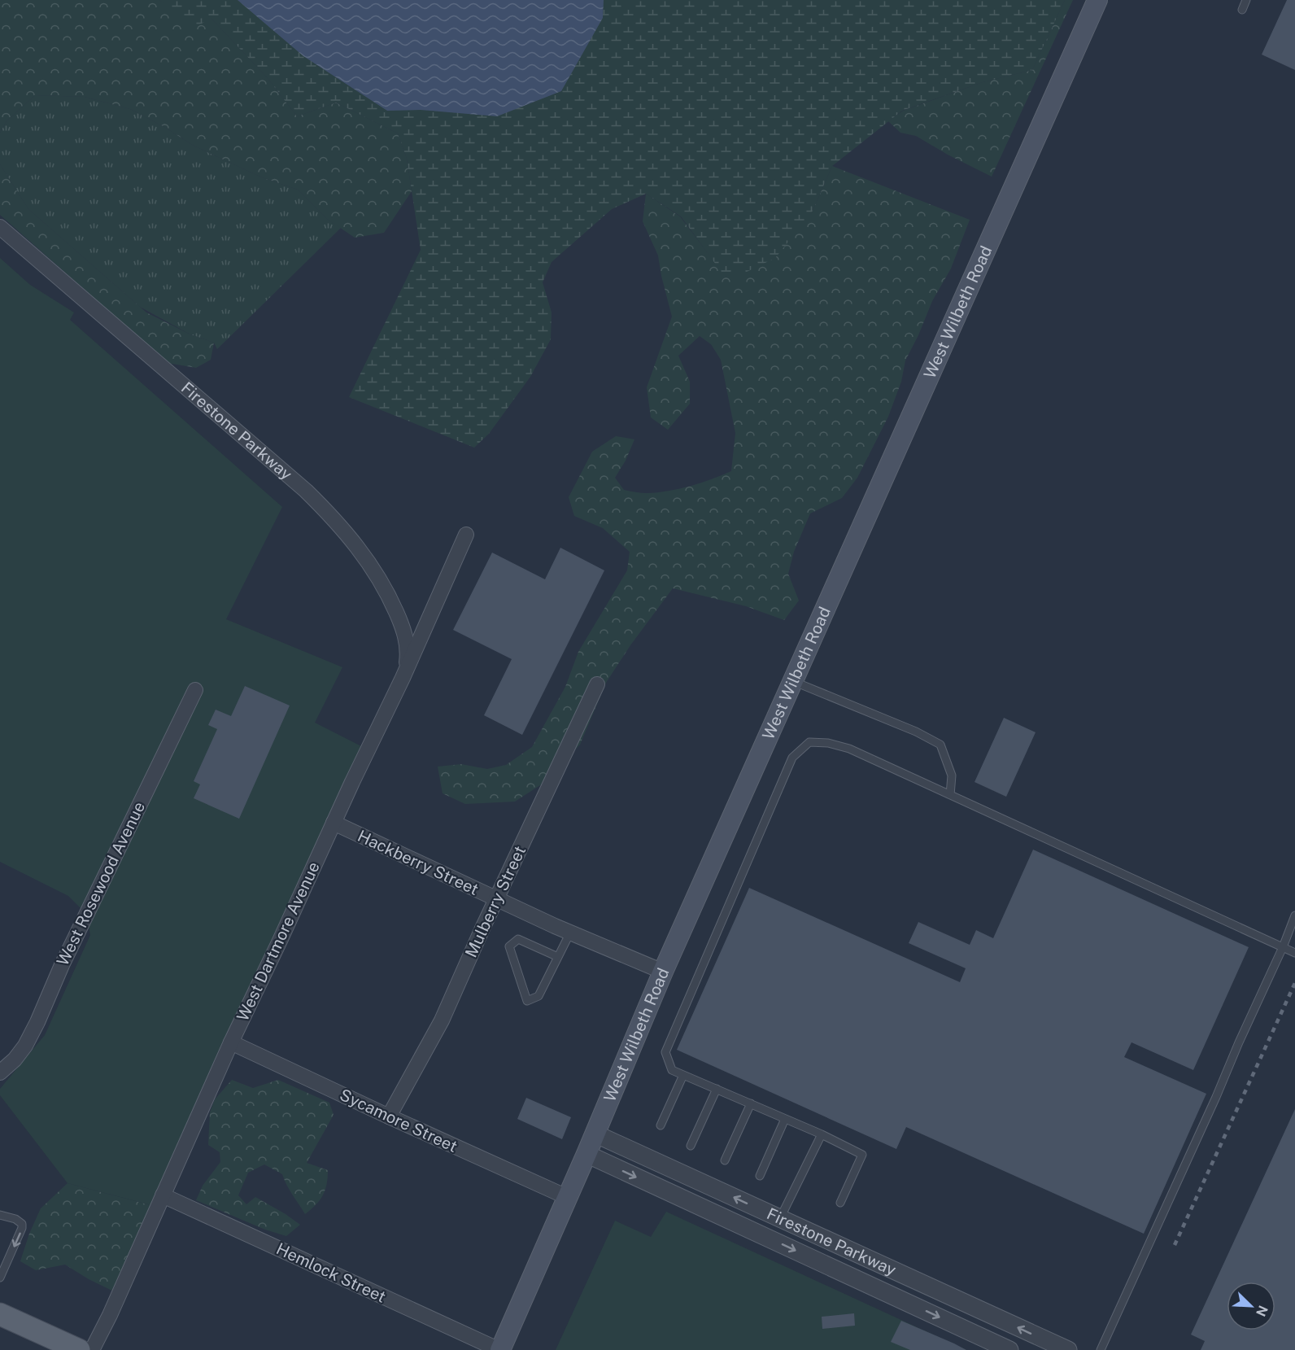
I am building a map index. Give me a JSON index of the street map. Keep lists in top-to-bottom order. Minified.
{"streets":{"main road":["West Wilbeth Road"],"street":["Firestone Parkway","Hackberry Street","West Rosewood Avenue","Mulberry Street","West Dartmore Avenue","Sycamore Street","Hemlock Street"]},"crossings":[["West Wilbeth Road","Firestone Parkway"],["West Wilbeth Road","Hackberry Street"],["West Wilbeth Road","Sycamore Street"],["West Wilbeth Road","Hemlock Street"],["Firestone Parkway","West Dartmore Avenue"],["Hackberry Street","Mulberry Street"],["Hackberry Street","West Dartmore Avenue"],["Mulberry Street","Sycamore Street"],["West Dartmore Avenue","Sycamore Street"],["West Dartmore Avenue","Hemlock Street"]],"north":"bottom right"}
